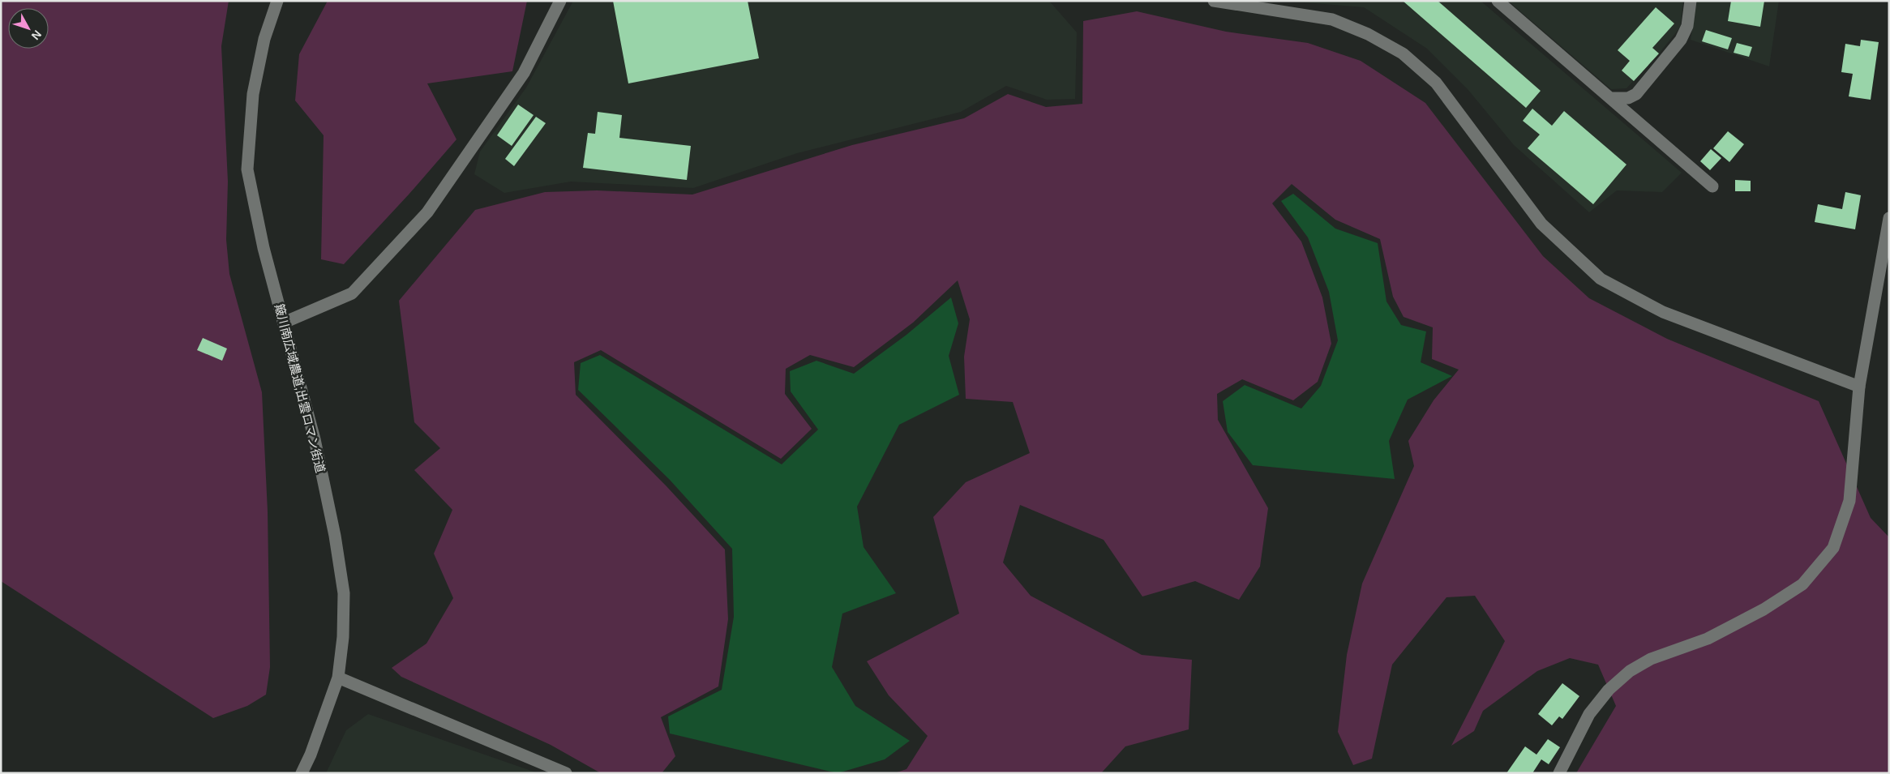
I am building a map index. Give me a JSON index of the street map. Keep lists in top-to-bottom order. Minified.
{"streets":{"street":["簸川南広域農道;出雲ロマン街道"]},"north":"bottom right"}
